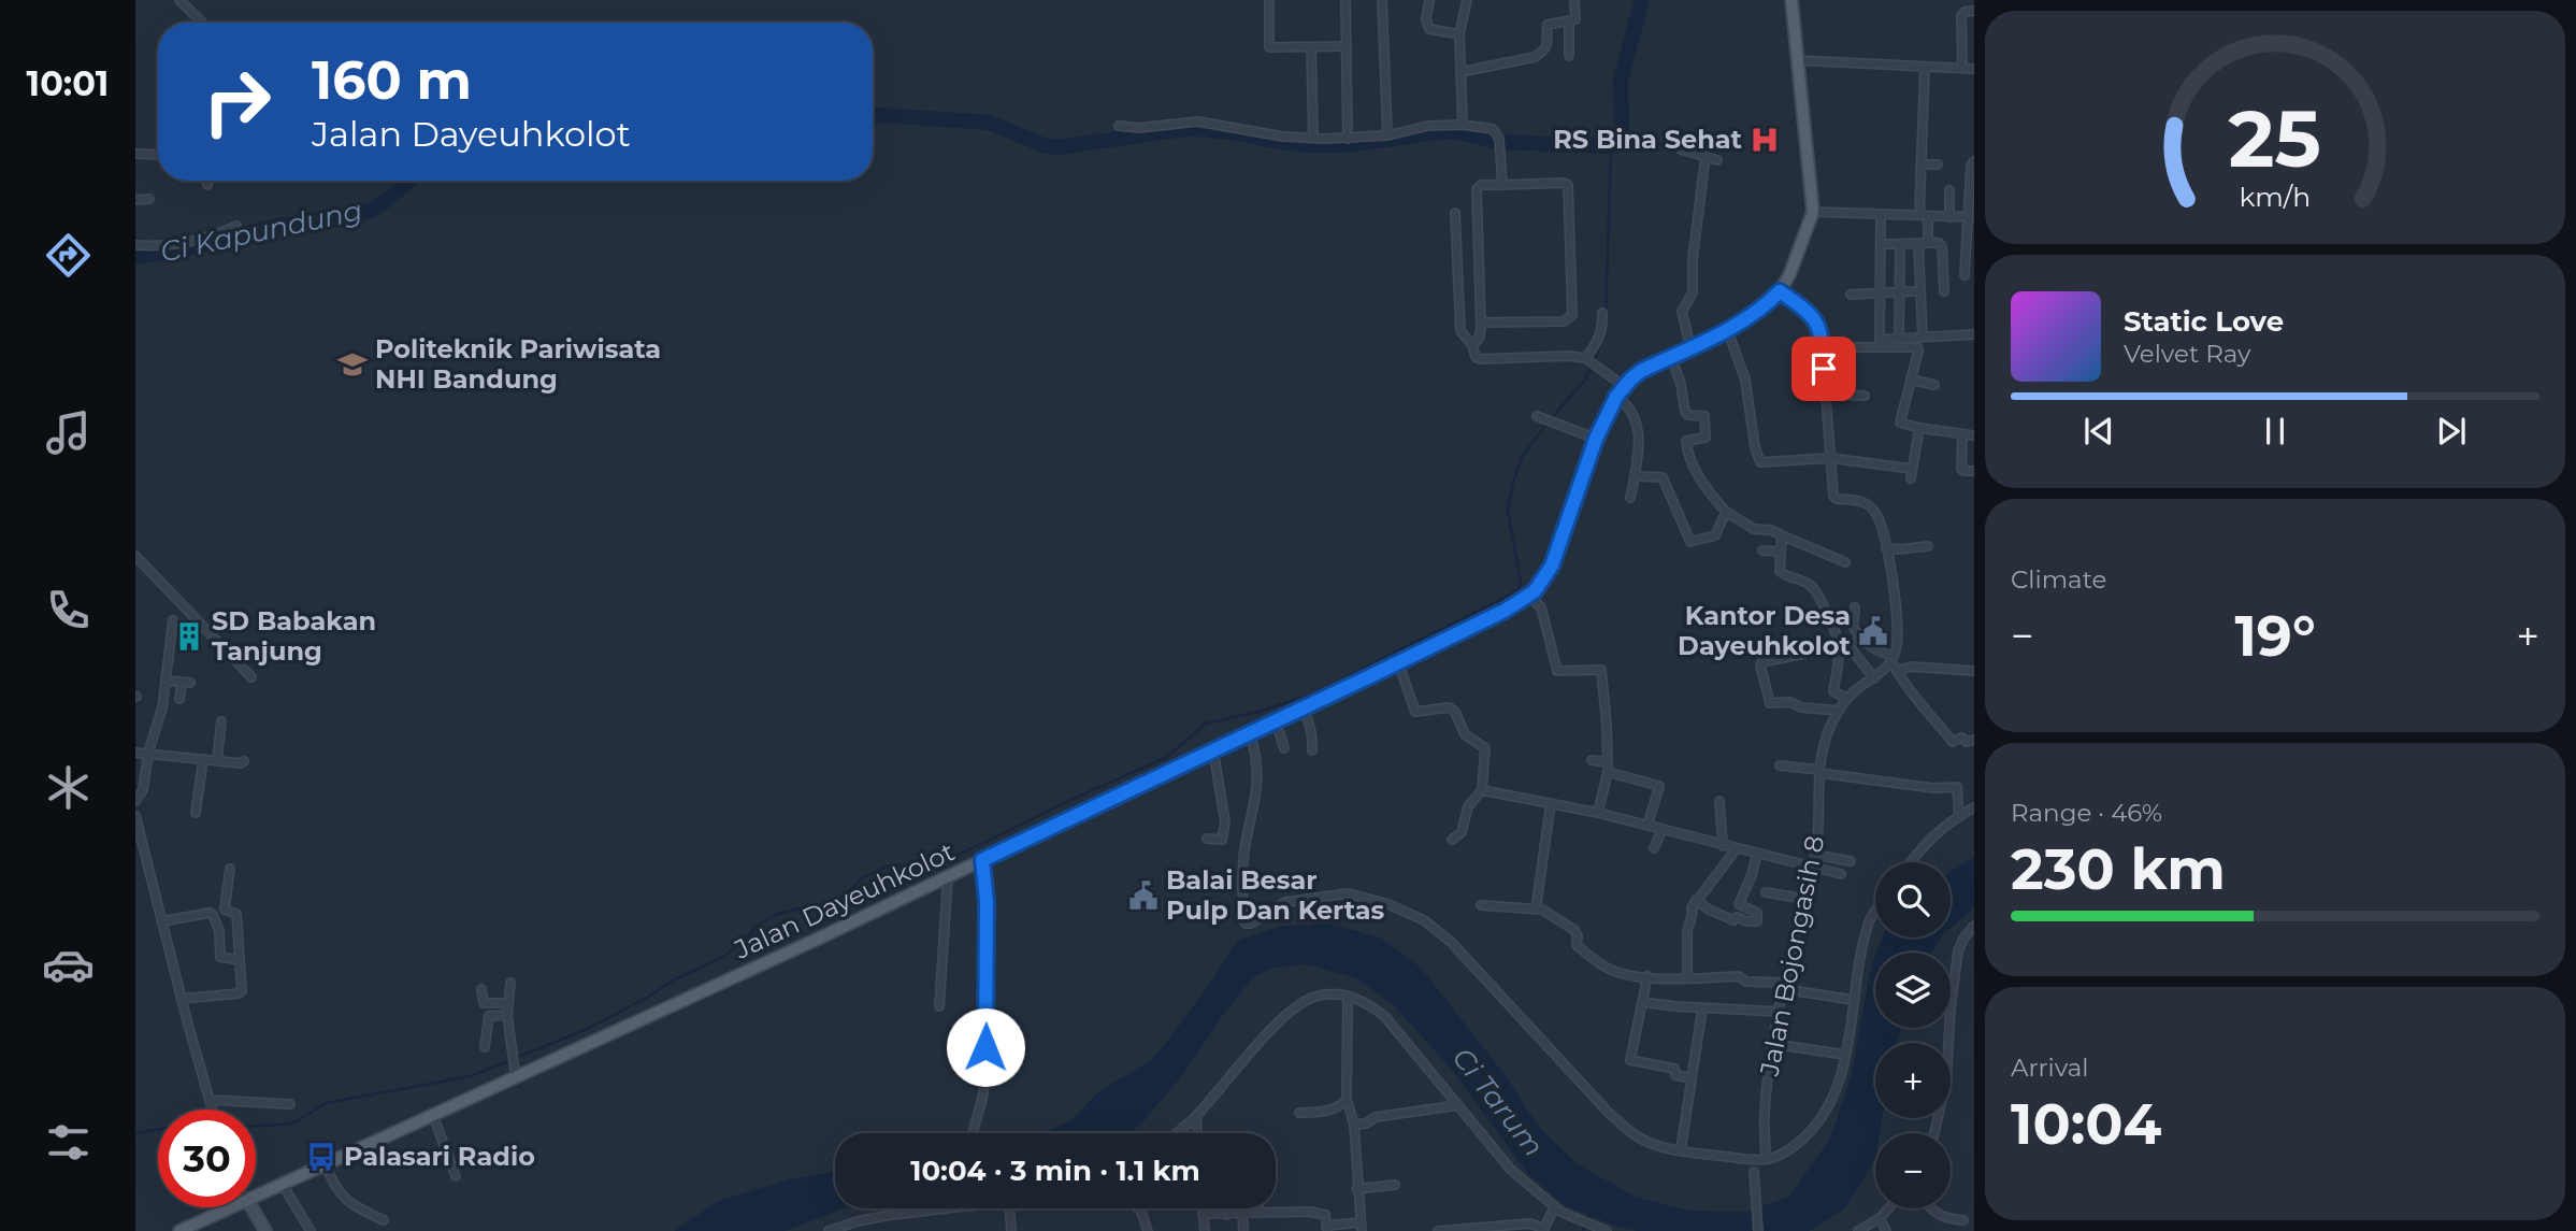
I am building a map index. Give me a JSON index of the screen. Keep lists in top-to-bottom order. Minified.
{"streets":{"main road":["Jalan Dayeuhkolot"],"street":["Jalan Bojongasih 8"]},"water":["Ci Kapundung","Ci Tarum"],"places":{"hospital":["RS Bina Sehat"],"school or university":["Politeknik Pariwisata NHI Bandung"],"public building":["Kantor Desa Dayeuhkolot","Balai Besar Pulp Dan Kertas"],"building":["SD Babakan Tanjung"],"bus stop":["Palasari Radio"]},"page":{"tabs":"10:01","turn":["160 m","Jalan Dayeuhkolot"],"song":["Static Love","Velvet Ray"],"tile":["Climate",["Range · 46%","230 km"],["Arrival","10:04"]],"heat":["−","19°","+"],"map_buttons":["+","−"],"limit":"30","trip":"10:04 · 3 min · 1.1 km","gauge":["25","km/h"]}}
